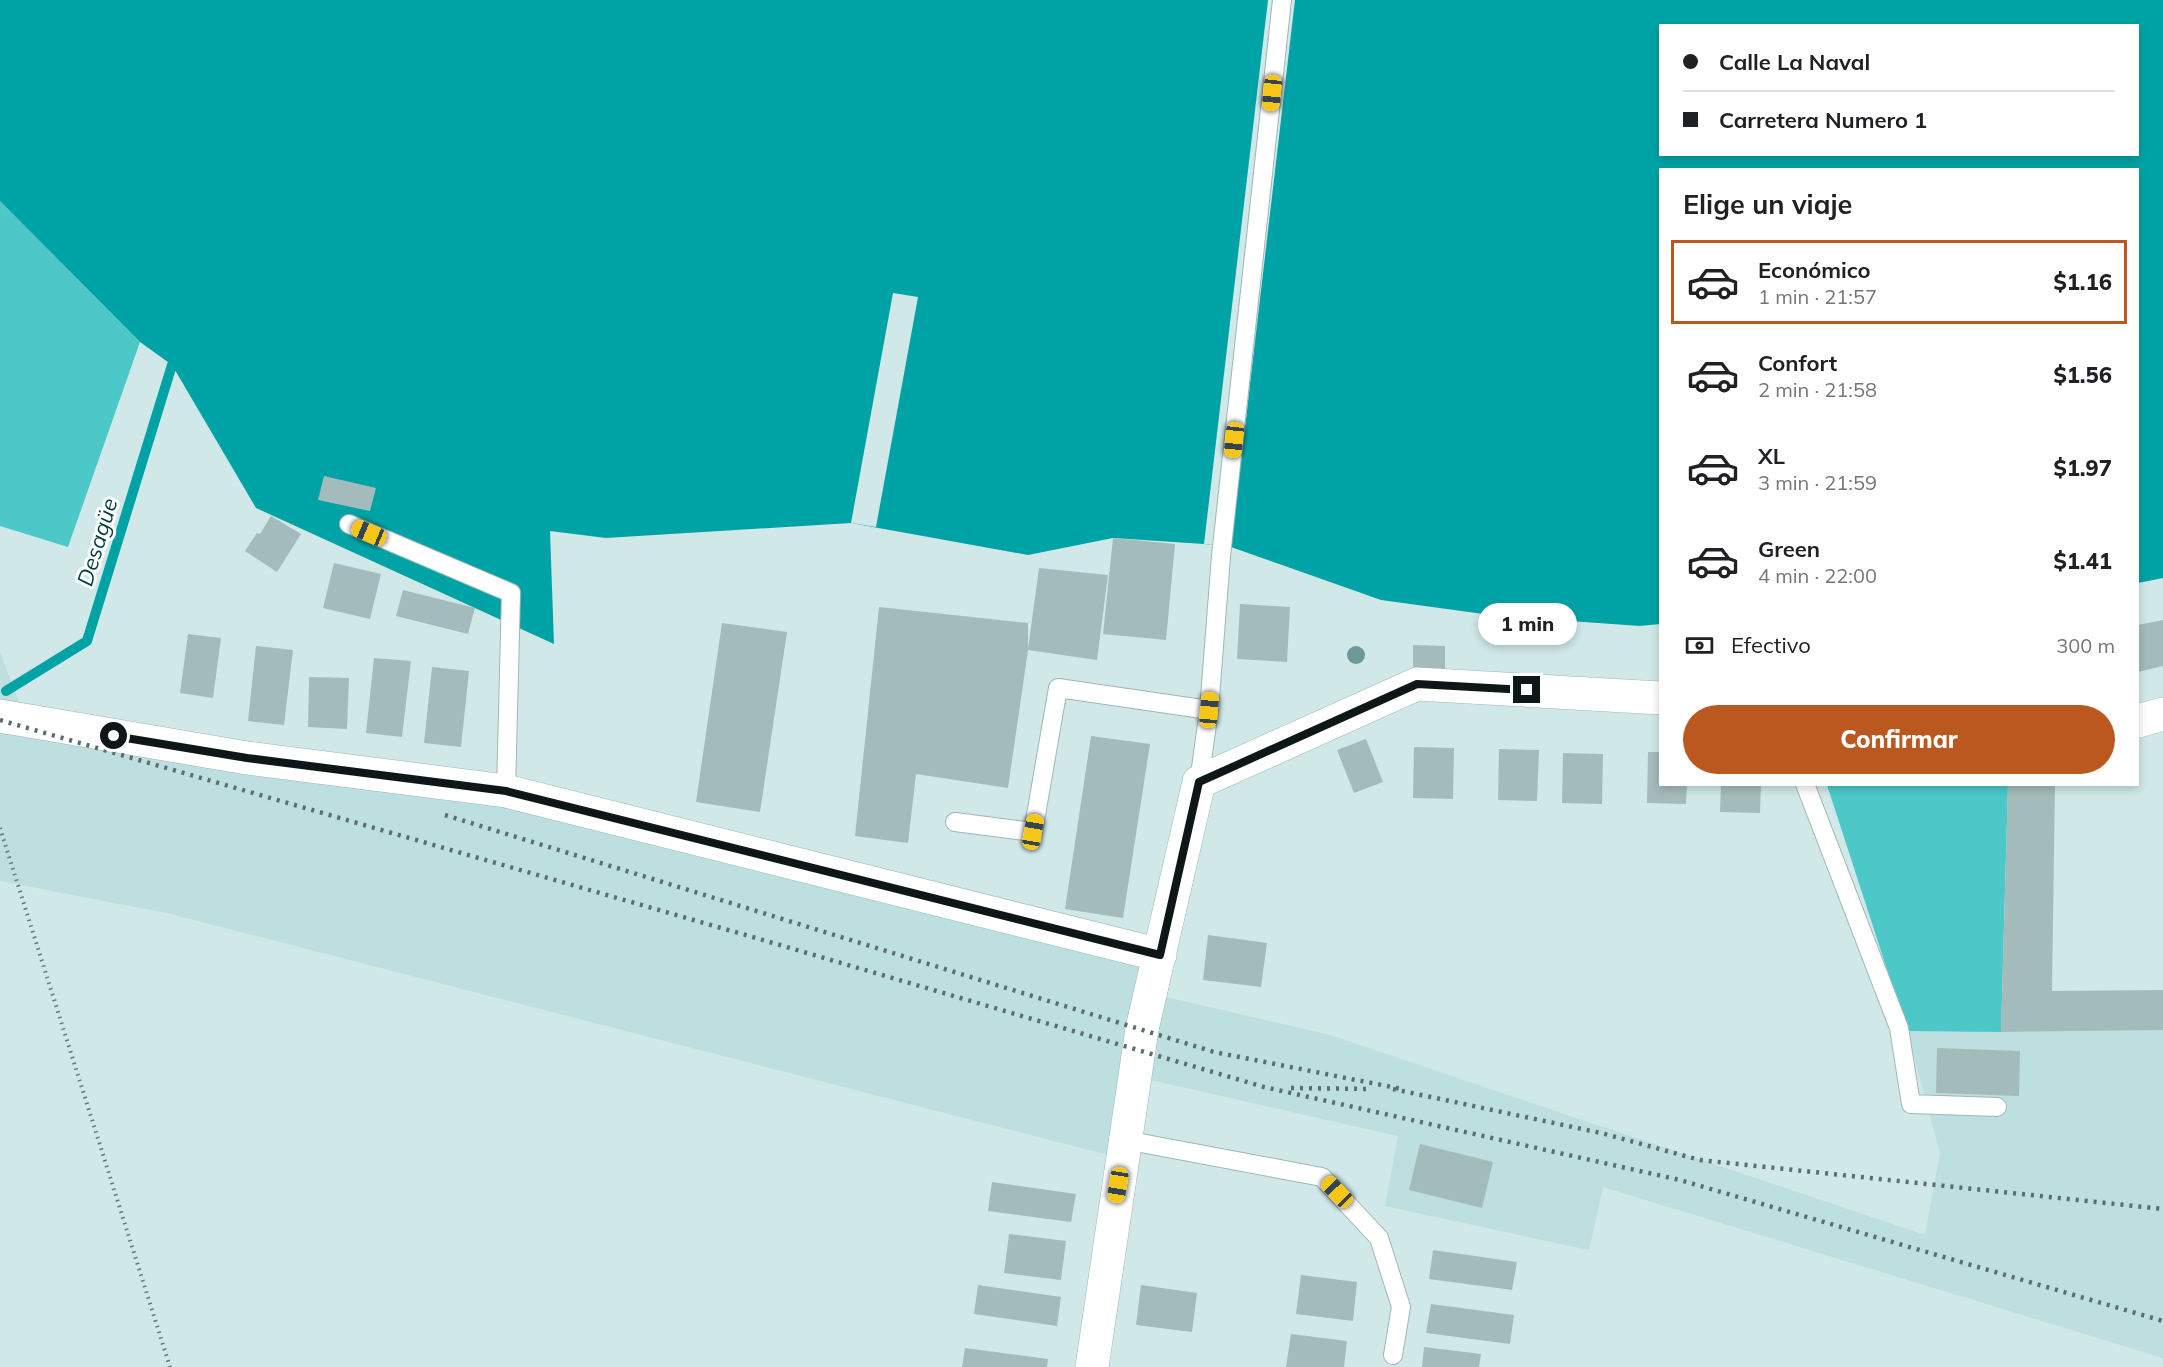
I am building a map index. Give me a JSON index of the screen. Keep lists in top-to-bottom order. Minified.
{"water":["Desagüe"],"page":{"banner":["Calle La Naval","Carretera Numero 1"],"heading":"Elige un viaje","list":[{"name":"Económico","note":"1 min · 21:57","value":"$1.16"},{"name":"Confort","note":"2 min · 21:58","value":"$1.56"},{"name":"XL","note":"3 min · 21:59","value":"$1.97"},{"name":"Green","note":"4 min · 22:00","value":"$1.41"}],"bubble":"1 min","pay":["Efectivo","300 m"],"buttons":"Confirmar"}}
